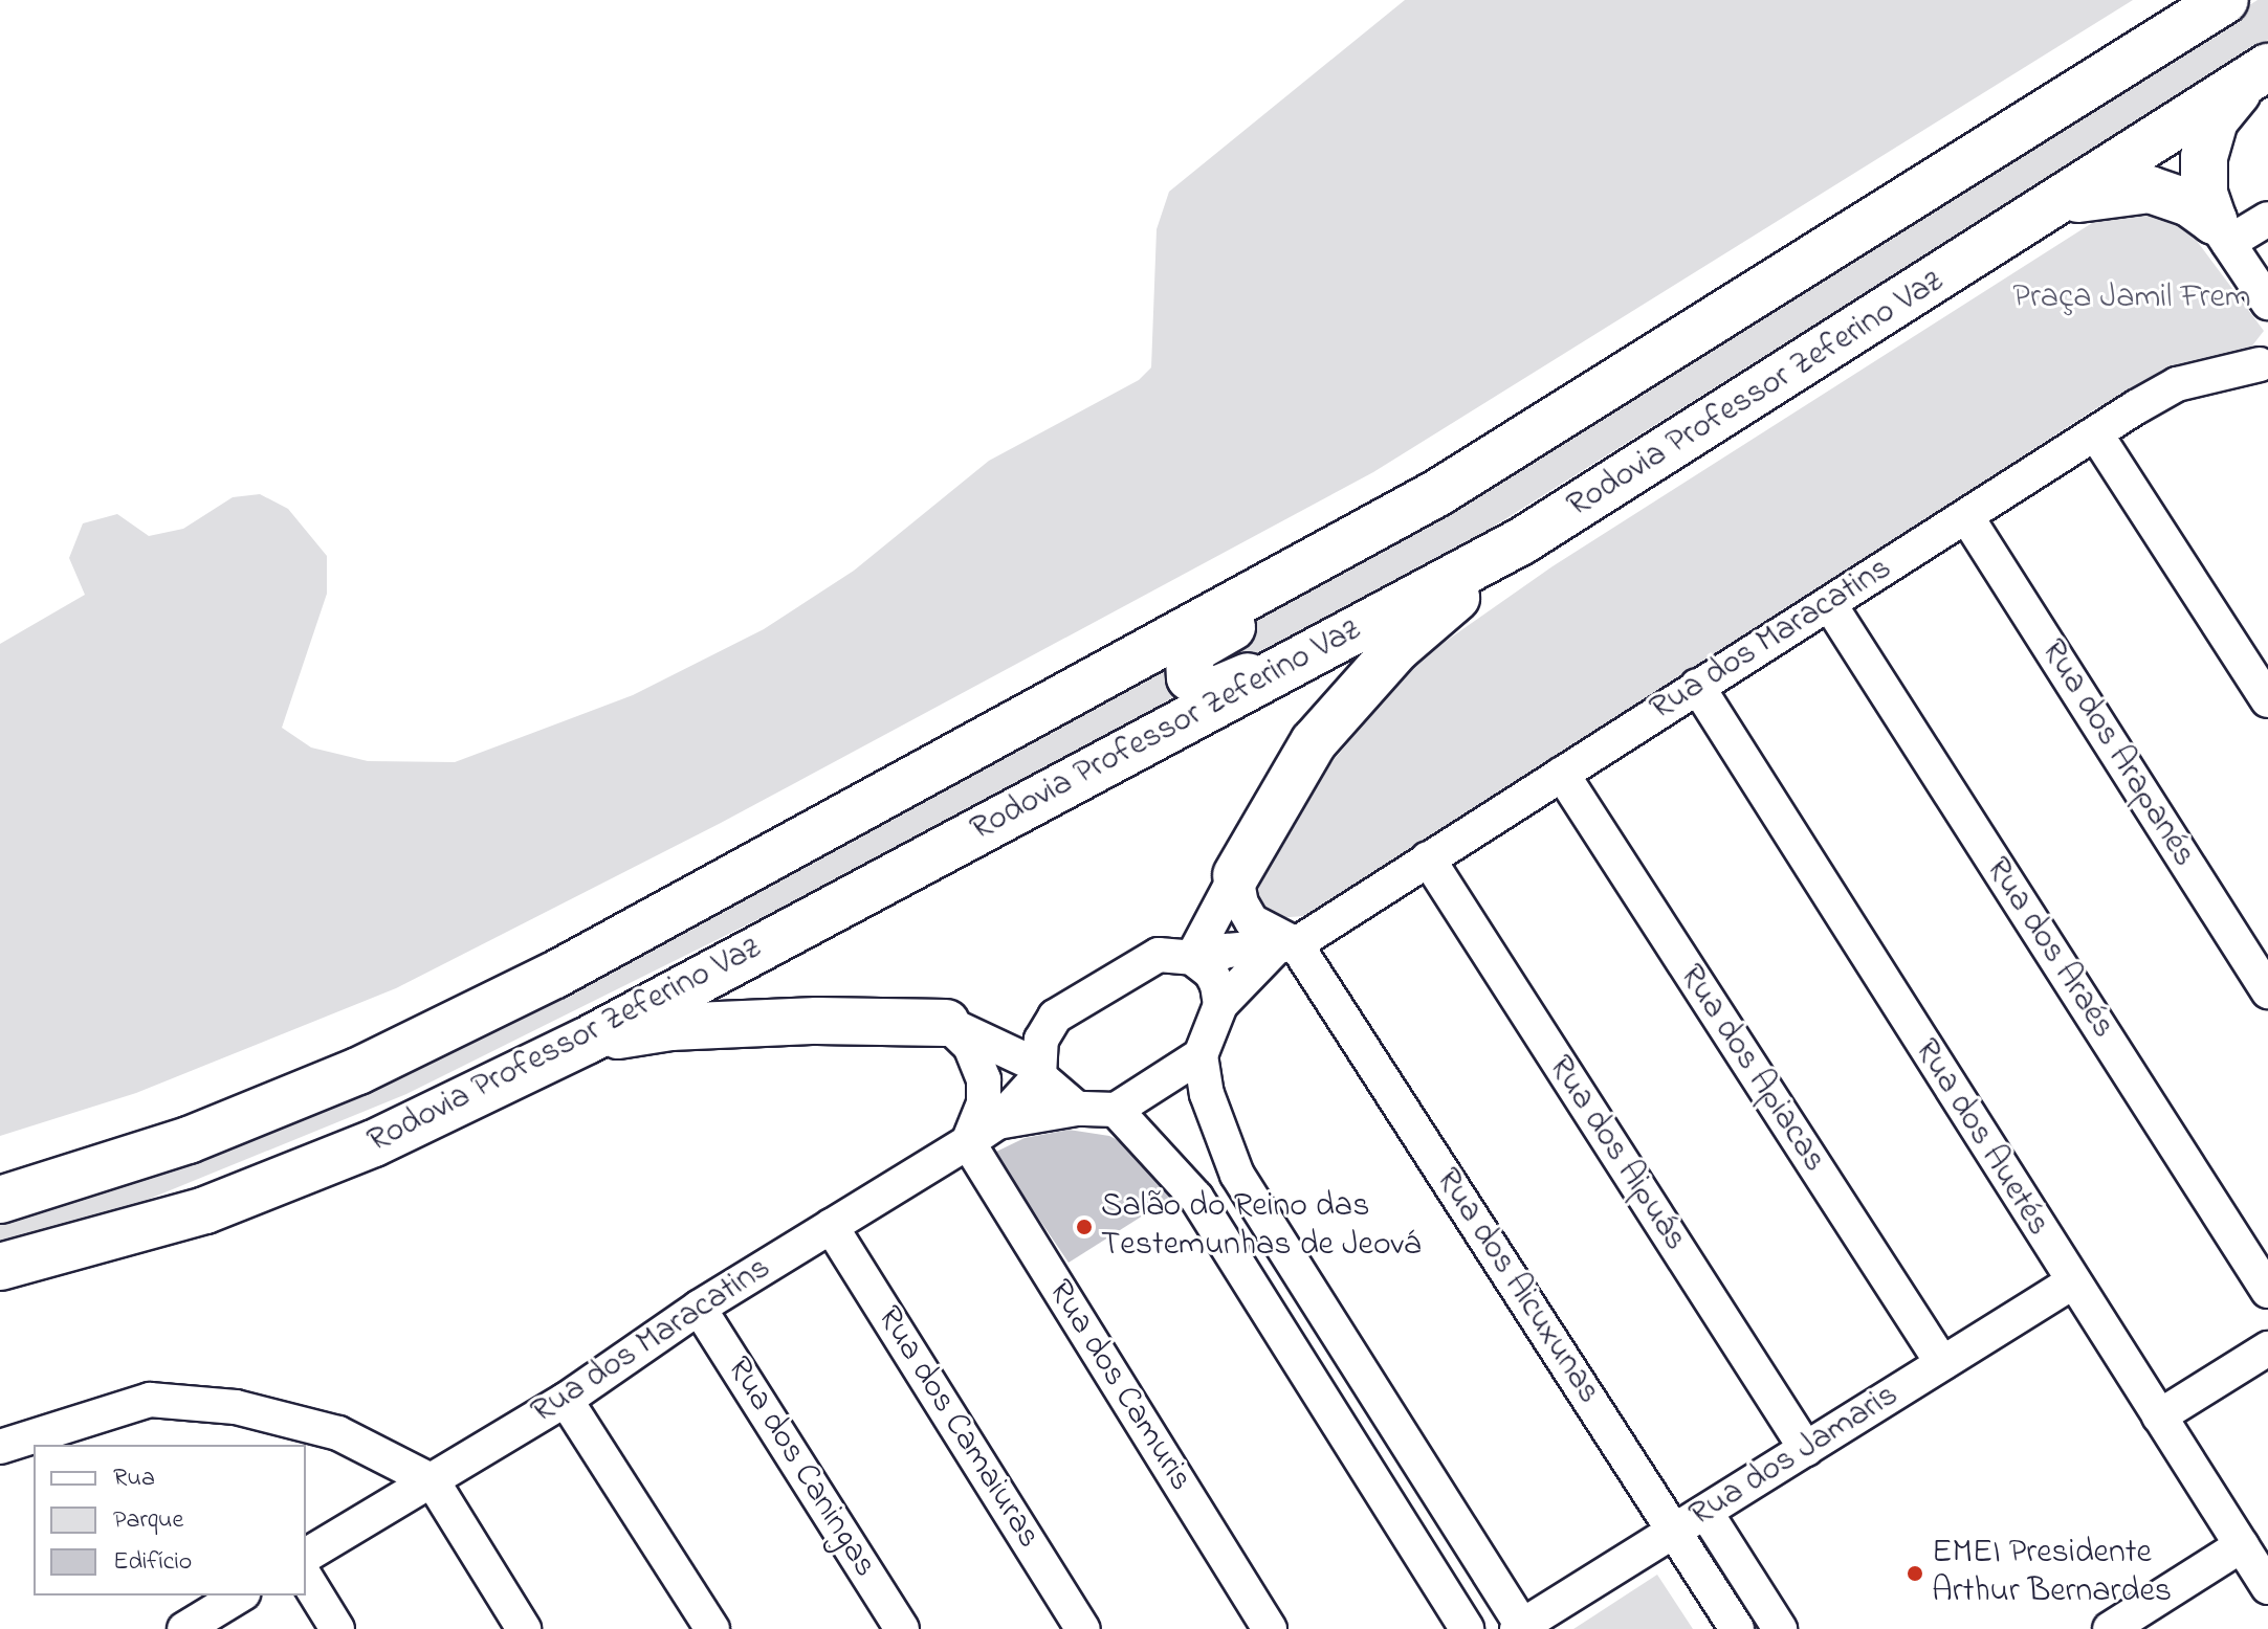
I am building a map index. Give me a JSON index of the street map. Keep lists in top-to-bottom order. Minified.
{"streets":{"highway":["Rodovia Professor Zeferino Vaz"],"street":["Rua dos Maracatins","Rua dos Arapanés","Rua dos Araés","Rua dos Apiacas","Rua dos Auetés","Rua dos Aipuás","Rua dos Aicuxunas","Rua dos Camuris","Rua dos Camaiuras","Rua dos Jamaris","Rua dos Caningas"]},"crossings":[["Rua dos Maracatins","Rua dos Arapanés"],["Rua dos Maracatins","Rua dos Araés"],["Rua dos Maracatins","Rua dos Apiacas"],["Rua dos Maracatins","Rua dos Auetés"],["Rua dos Maracatins","Rua dos Aipuás"],["Rua dos Maracatins","Rua dos Aicuxunas"],["Rua dos Maracatins","Rua dos Camuris"],["Rua dos Maracatins","Rua dos Camaiuras"],["Rua dos Maracatins","Rua dos Caningas"],["Rua dos Apiacas","Rua dos Jamaris"],["Rua dos Auetés","Rua dos Jamaris"],["Rua dos Aipuás","Rua dos Jamaris"],["Rua dos Aicuxunas","Rua dos Jamaris"]],"parks":["Praça Jamil Frem"],"places":["Salão do Reino das Testemunhas de Jeová","EMEI Presidente Arthur Bernardes"],"legend":["Rua","Parque","Edifício"]}
